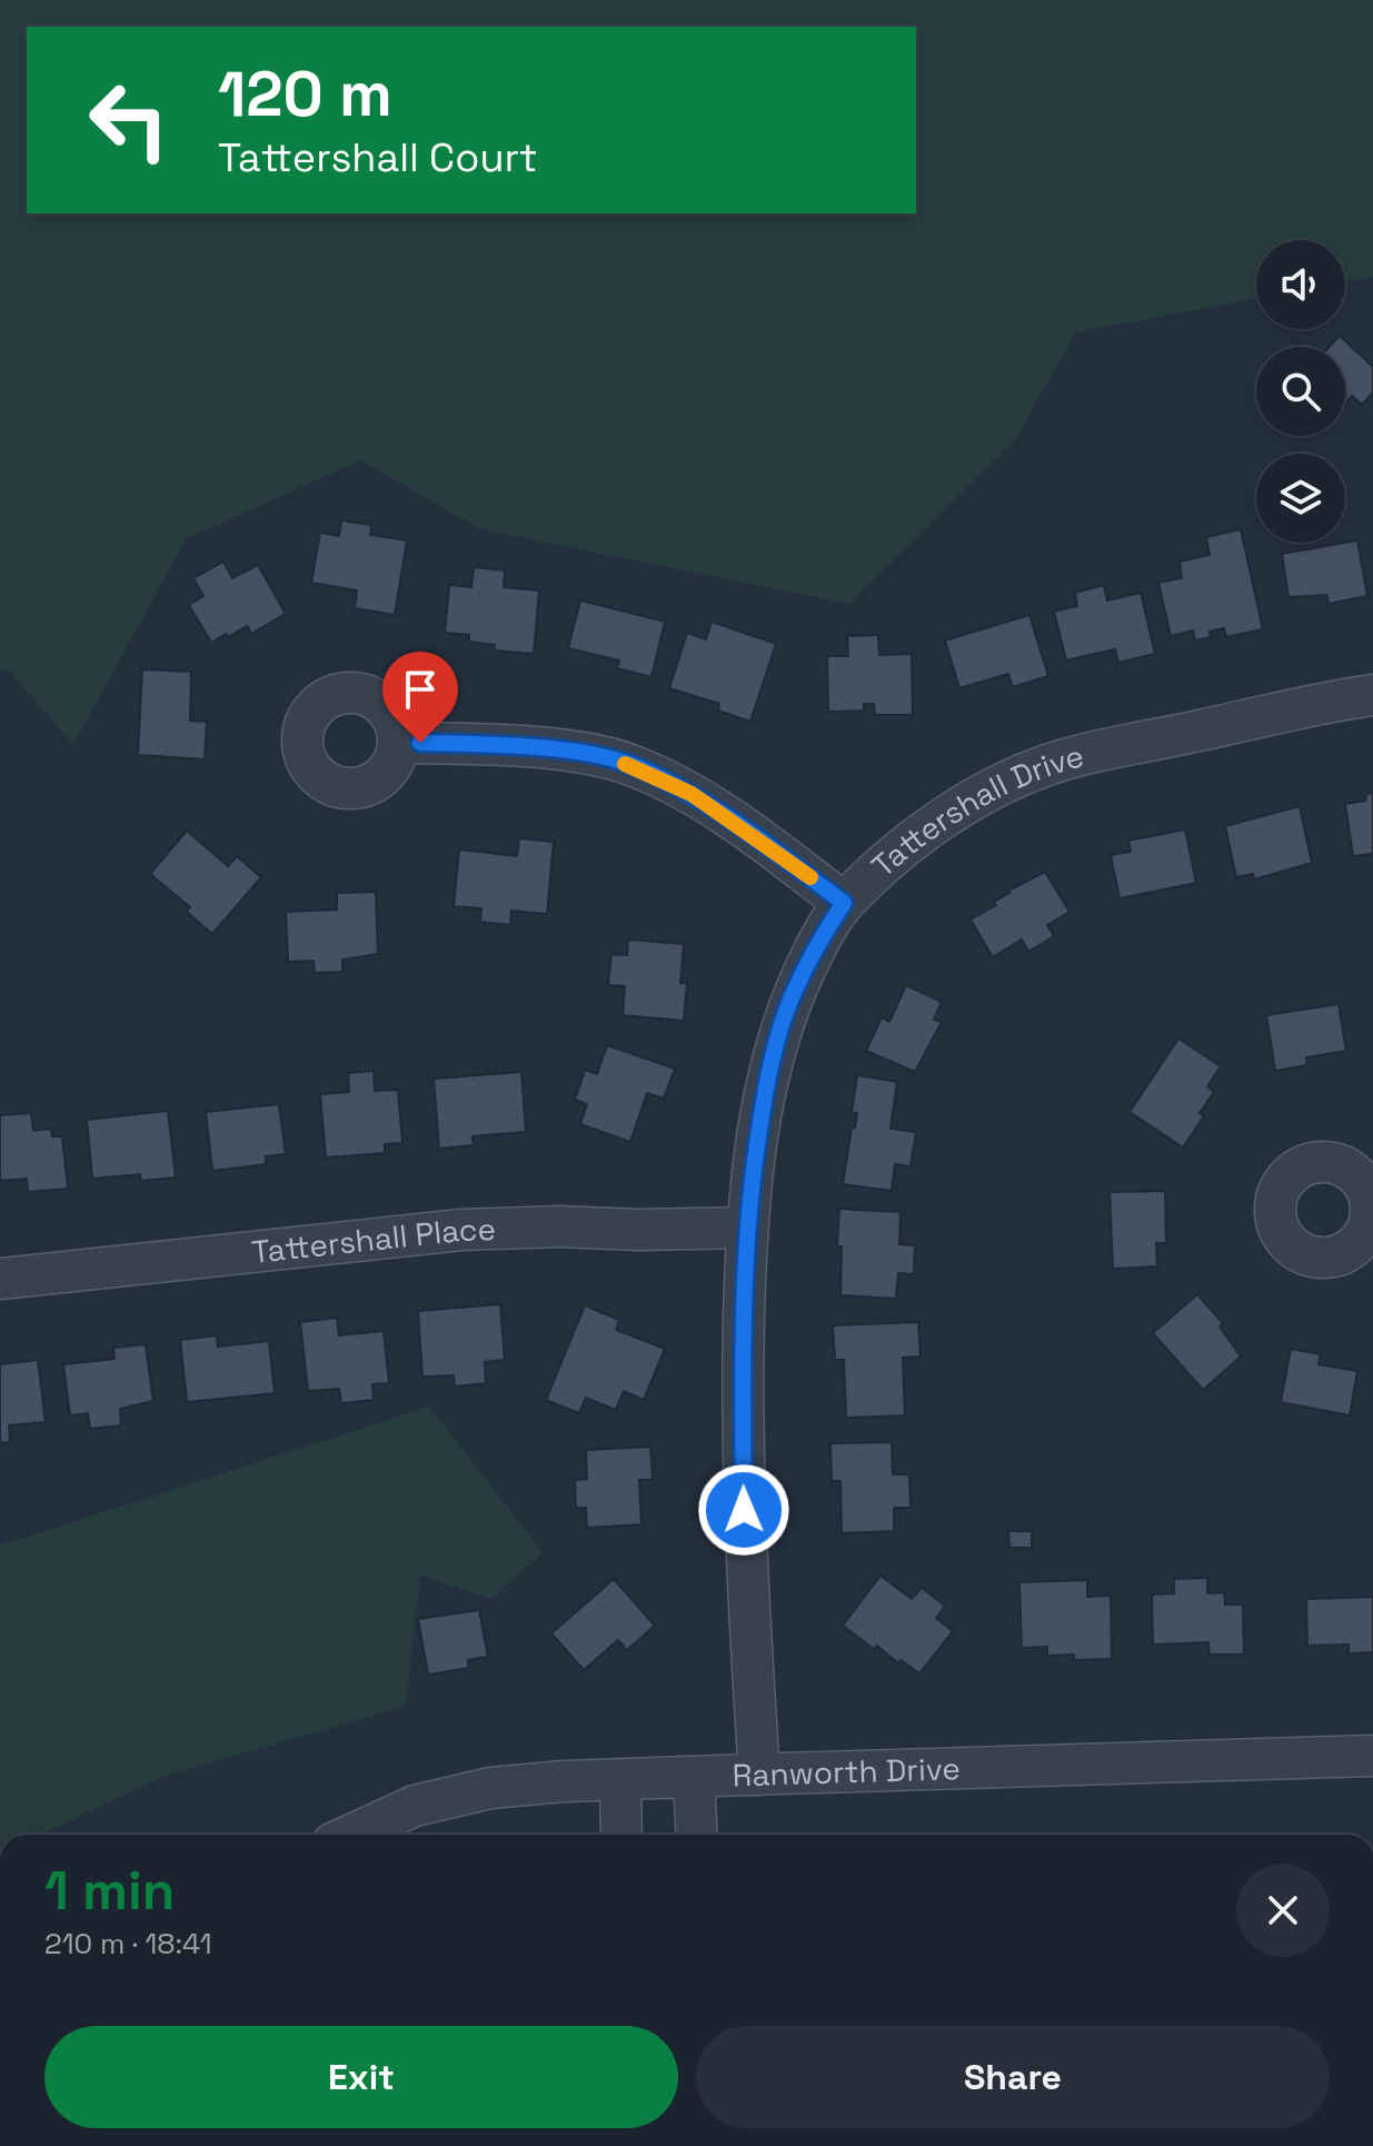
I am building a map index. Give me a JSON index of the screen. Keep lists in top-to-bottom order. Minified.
{"streets":{"street":["Tattershall Drive","Tattershall Place","Ranworth Drive"]},"crossings":[["Tattershall Drive","Tattershall Place"],["Tattershall Drive","Ranworth Drive"]],"page":{"turn":["120 m","Tattershall Court"],"heading":["1 min","210 m · 18:41"],"buttons":["Exit","Share"]}}
